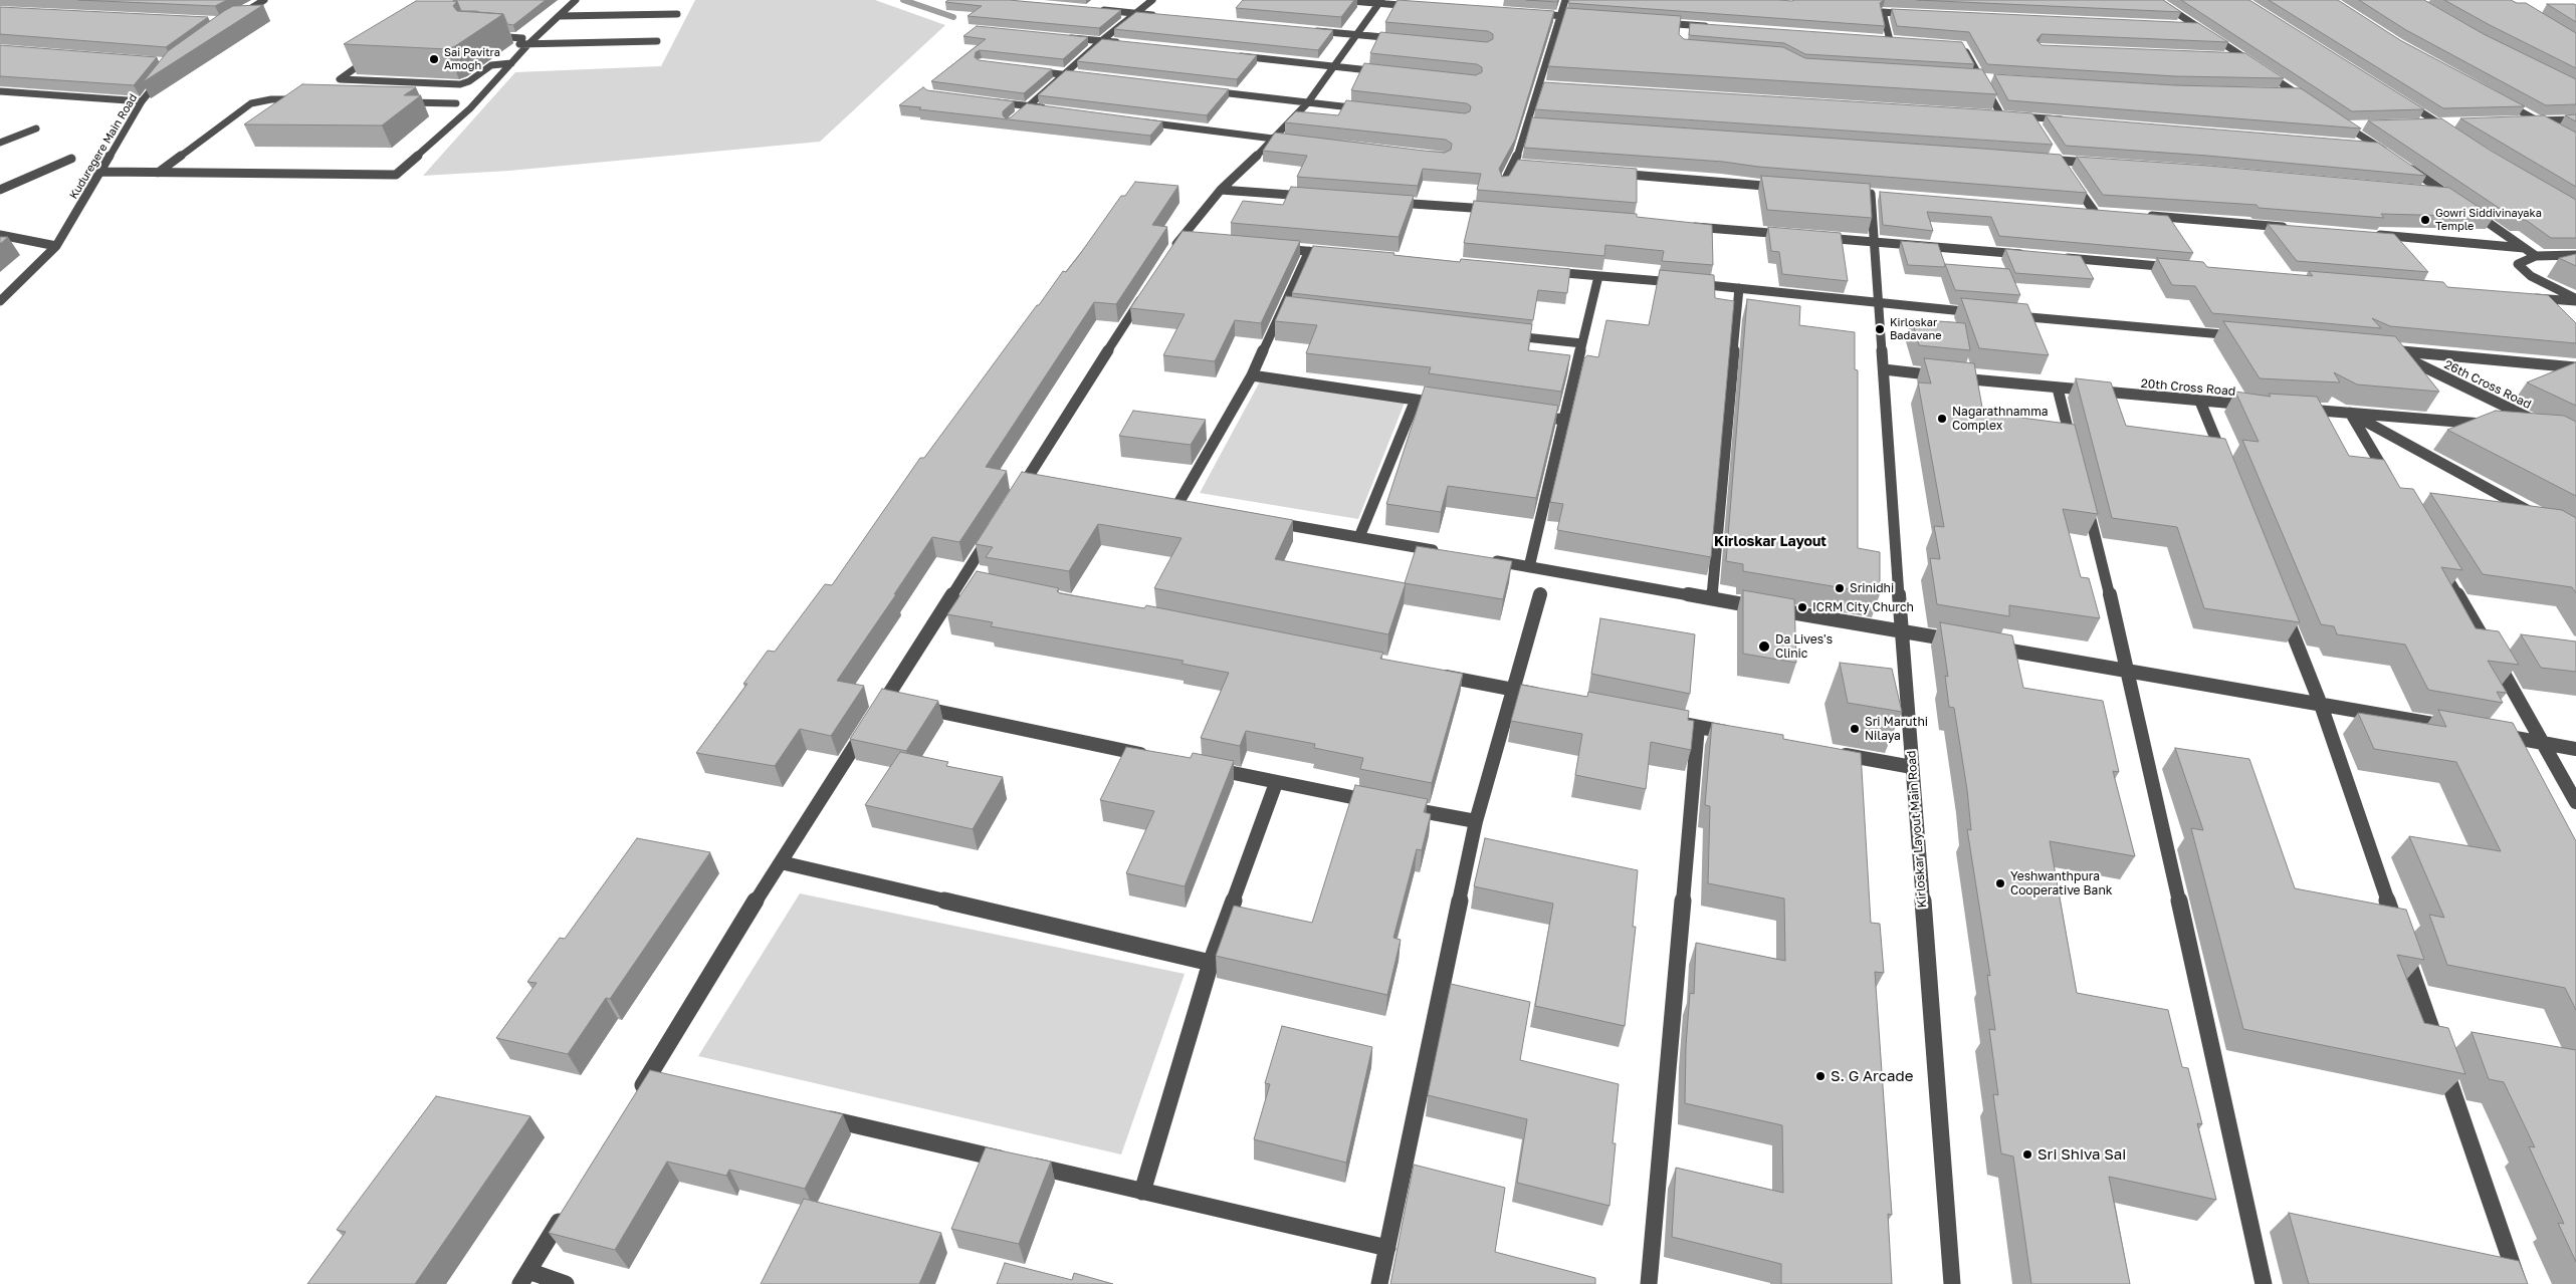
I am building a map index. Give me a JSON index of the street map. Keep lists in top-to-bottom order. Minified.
{"streets":{"street":["Kuduregere Main Road","26th Cross Road","20th Cross Road","Kirloskar Layout Main Road"]},"crossings":[["20th Cross Road","Kirloskar Layout Main Road"]],"districts":["Kirloskar Layout"],"places":["Sai Pavitra Amogh","Gowri Siddivinayaka Temple","Kirloskar Badavane","Nagarathnamma Complex","Srinidhi","ICRM City Church","Da Lives's Clinic","Sri Maruthi Nilaya","Yeshwanthpura Cooperative Bank","S. G Arcade","Sri Shiva Sai"]}
